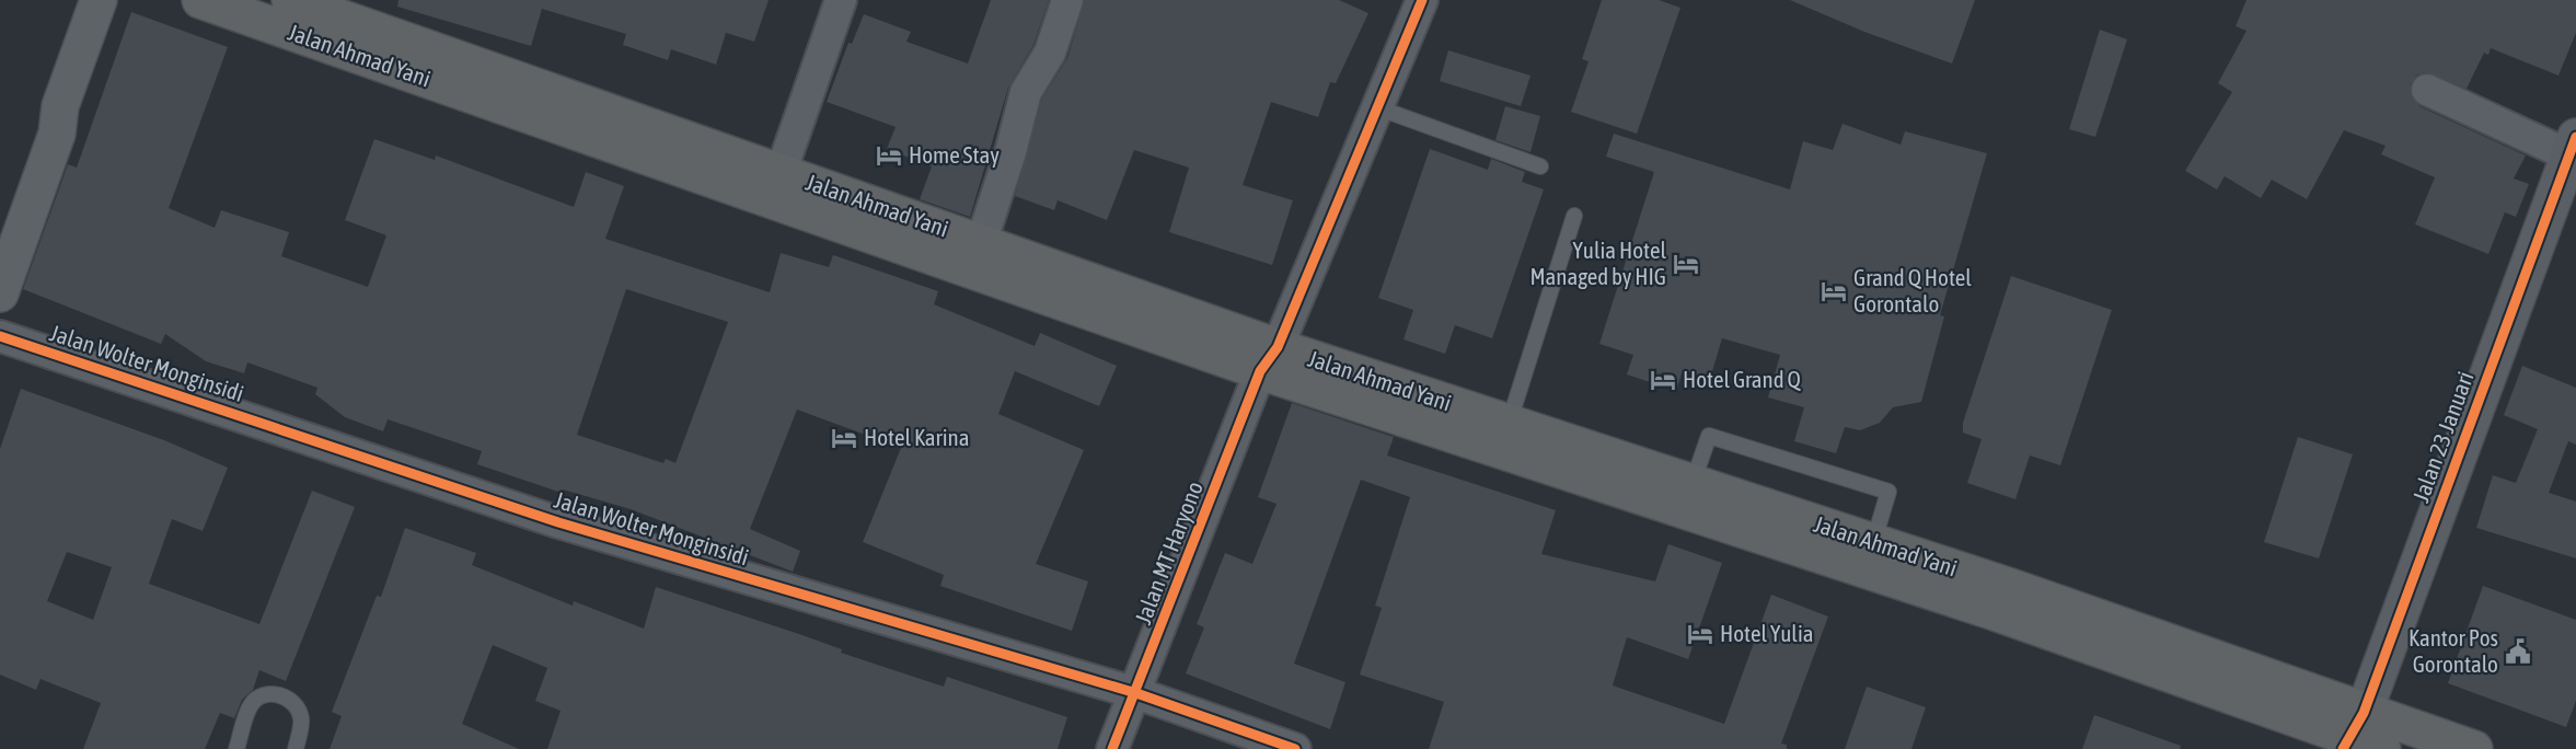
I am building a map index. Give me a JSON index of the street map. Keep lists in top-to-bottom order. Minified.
{"streets":{"highway":["Jalan Ahmad Yani"],"street":["Jalan Wolter Monginsidi","Jalan 23 Januari","Jalan MT Haryono"]},"crossings":[["Jalan Ahmad Yani","Jalan 23 Januari"],["Jalan Ahmad Yani","Jalan MT Haryono"],["Jalan Wolter Monginsidi","Jalan MT Haryono"]],"places":{"hotel":["Home Stay","Yulia Hotel Managed by HIG","Grand Q Hotel Gorontalo","Hotel Grand Q","Hotel Karina","Hotel Yulia"],"public building":["Kantor Pos Gorontalo"]}}
